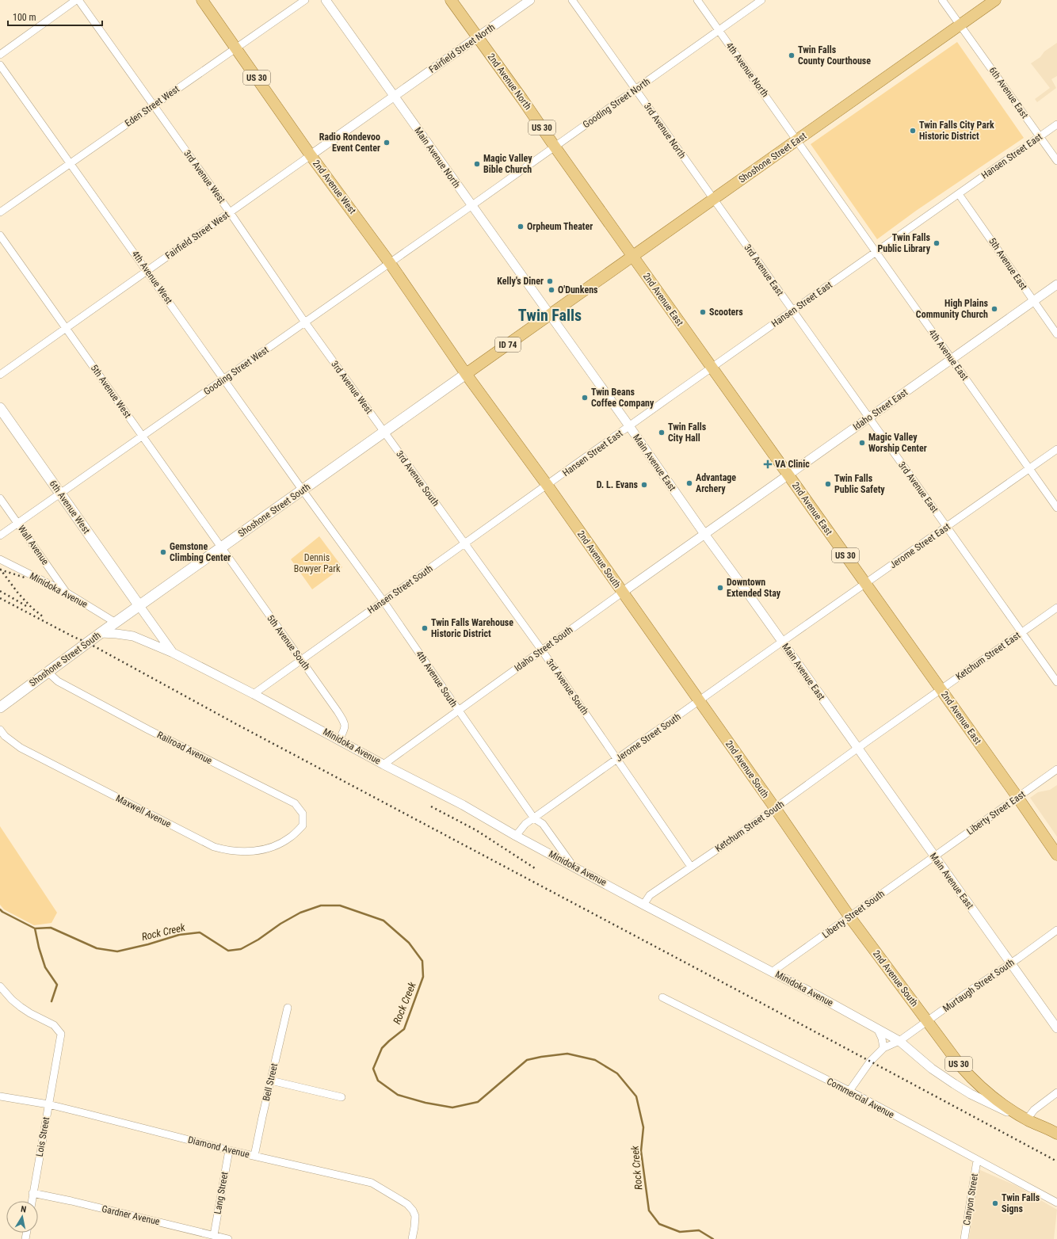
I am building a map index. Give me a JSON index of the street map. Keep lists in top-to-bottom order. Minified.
{"streets":{"main road":["US 30","2nd Avenue North","Shoshone Street East","2nd Avenue West","2nd Avenue East","ID 74","6th Avenue West","Shoshone Street South","2nd Avenue South"],"street":["Fairfield Street North","4th Avenue North","6th Avenue East","Gooding Street North","Eden Street West","3rd Avenue North","Hansen Street East","Main Avenue North","3rd Avenue West","Fairfield Street West","5th Avenue East","3rd Avenue East","4th Avenue West","4th Avenue East","Gooding Street West","5th Avenue West","Idaho Street East","Main Avenue East","3rd Avenue South","Wall Avenue","Jerome Street East","Hansen Street South","Minidoka Avenue","5th Avenue South","Idaho Street South","Ketchum Street East","4th Avenue South","Jerome Street South","Railroad Avenue","Maxwell Avenue","Liberty Street East","Ketchum Street South","Liberty Street South","Murtaugh Street South","Bell Street","Commercial Avenue","Lois Street","Diamond Avenue","Lang Street","Canyon Street","Gardner Avenue"]},"crossings":[["Fairfield Street North","2nd Avenue North"],["Fairfield Street North","Main Avenue North"],["Fairfield Street North","Fairfield Street West"],["4th Avenue North","Gooding Street North"],["4th Avenue North","Shoshone Street East"],["4th Avenue North","4th Avenue East"],["2nd Avenue North","Gooding Street North"],["2nd Avenue North","Shoshone Street East"],["2nd Avenue North","2nd Avenue East"],["6th Avenue East","Hansen Street East"],["6th Avenue East","Shoshone Street East"],["Gooding Street North","3rd Avenue North"],["Gooding Street North","Main Avenue North"],["Gooding Street North","Gooding Street West"],["Eden Street West","3rd Avenue West"],["Eden Street West","2nd Avenue West"],["Eden Street West","4th Avenue West"],["3rd Avenue North","Shoshone Street East"],["3rd Avenue North","3rd Avenue East"],["Hansen Street East","5th Avenue East"],["Hansen Street East","3rd Avenue East"],["Hansen Street East","2nd Avenue East"],["Hansen Street East","4th Avenue East"],["Hansen Street East","Main Avenue East"],["Hansen Street East","2nd Avenue South"],["Hansen Street East","Hansen Street South"],["Main Avenue North","Shoshone Street East"],["Main Avenue North","Fairfield Street West"],["Main Avenue North","Gooding Street West"],["Main Avenue North","Main Avenue East"],["Main Avenue North","Shoshone Street South"],["Shoshone Street East","3rd Avenue East"],["Shoshone Street East","2nd Avenue East"],["Shoshone Street East","4th Avenue East"],["Shoshone Street East","Main Avenue East"],["Shoshone Street East","Shoshone Street South"],["3rd Avenue West","Fairfield Street West"],["3rd Avenue West","Gooding Street West"],["3rd Avenue West","3rd Avenue South"],["3rd Avenue West","Shoshone Street South"],["2nd Avenue West","Fairfield Street West"],["2nd Avenue West","Gooding Street West"],["2nd Avenue West","Shoshone Street South"],["2nd Avenue West","2nd Avenue South"],["Fairfield Street West","4th Avenue West"],["Fairfield Street West","5th Avenue West"],["5th Avenue East","Idaho Street East"],["3rd Avenue East","Idaho Street East"],["3rd Avenue East","Jerome Street East"],["3rd Avenue East","Ketchum Street East"],["4th Avenue West","Gooding Street West"],["4th Avenue West","Shoshone Street South"],["4th Avenue West","4th Avenue South"],["2nd Avenue East","Idaho Street East"],["2nd Avenue East","Jerome Street East"],["2nd Avenue East","Ketchum Street East"],["2nd Avenue East","Liberty Street East"],["4th Avenue East","Idaho Street East"],["4th Avenue East","Jerome Street East"],["Gooding Street West","5th Avenue West"],["Gooding Street West","6th Avenue West"],["Gooding Street West","Wall Avenue"],["5th Avenue West","Shoshone Street South"],["5th Avenue West","5th Avenue South"],["Idaho Street East","Main Avenue East"],["Idaho Street East","Idaho Street South"],["Main Avenue East","Shoshone Street South"],["Main Avenue East","Jerome Street East"],["Main Avenue East","Idaho Street South"],["Main Avenue East","Ketchum Street East"],["Main Avenue East","Jerome Street South"],["Main Avenue East","Liberty Street East"],["Main Avenue East","Ketchum Street South"],["Main Avenue East","Liberty Street South"],["Main Avenue East","Murtaugh Street South"],["3rd Avenue South","Shoshone Street South"],["3rd Avenue South","Hansen Street South"],["3rd Avenue South","Idaho Street South"],["3rd Avenue South","Jerome Street South"],["3rd Avenue South","Ketchum Street South"],["6th Avenue West","Shoshone Street South"],["6th Avenue West","Minidoka Avenue"],["Shoshone Street South","2nd Avenue South"],["Shoshone Street South","Minidoka Avenue"],["Shoshone Street South","5th Avenue South"],["Shoshone Street South","4th Avenue South"],["Shoshone Street South","Railroad Avenue"],["Wall Avenue","Minidoka Avenue"],["Jerome Street East","Jerome Street South"],["2nd Avenue South","Hansen Street South"],["2nd Avenue South","Minidoka Avenue"],["2nd Avenue South","Idaho Street South"],["2nd Avenue South","Jerome Street South"],["2nd Avenue South","Ketchum Street South"],["2nd Avenue South","Liberty Street South"],["2nd Avenue South","Murtaugh Street South"],["Hansen Street South","Minidoka Avenue"],["Hansen Street South","5th Avenue South"],["Hansen Street South","4th Avenue South"],["Minidoka Avenue","5th Avenue South"],["Minidoka Avenue","Idaho Street South"],["Minidoka Avenue","4th Avenue South"],["Minidoka Avenue","Jerome Street South"],["Minidoka Avenue","Ketchum Street South"],["Minidoka Avenue","Liberty Street South"],["Minidoka Avenue","Murtaugh Street South"],["Idaho Street South","4th Avenue South"],["Ketchum Street East","Ketchum Street South"],["4th Avenue South","Jerome Street South"],["Railroad Avenue","Maxwell Avenue"],["Liberty Street East","Liberty Street South"],["Bell Street","Diamond Avenue"],["Commercial Avenue","Canyon Street"],["Lois Street","Diamond Avenue"],["Lois Street","Gardner Avenue"],["Diamond Avenue","Lang Street"],["Lang Street","Gardner Avenue"]],"districts":["Twin Falls"],"water":["Rock Creek"],"parks":["Dennis Bowyer Park"],"places":{"other":["Twin Falls County Courthouse","Twin Falls City Park Historic District","Radio Rondevoo Event Center","Magic Valley Bible Church","Orpheum Theater","Twin Falls Public Library","Kelly's Diner","O'Dunkens","High Plains Community Church","Scooters","Twin Beans Coffee Company","Twin Falls City Hall","Magic Valley Worship Center","Advantage Archery","Twin Falls Public Safety","D. L. Evans","Gemstone Climbing Center","Downtown Extended Stay","Twin Falls Warehouse Historic District","Twin Falls Signs"],"health":["VA Clinic"]},"scale_bar":"100 m","north":"top"}
